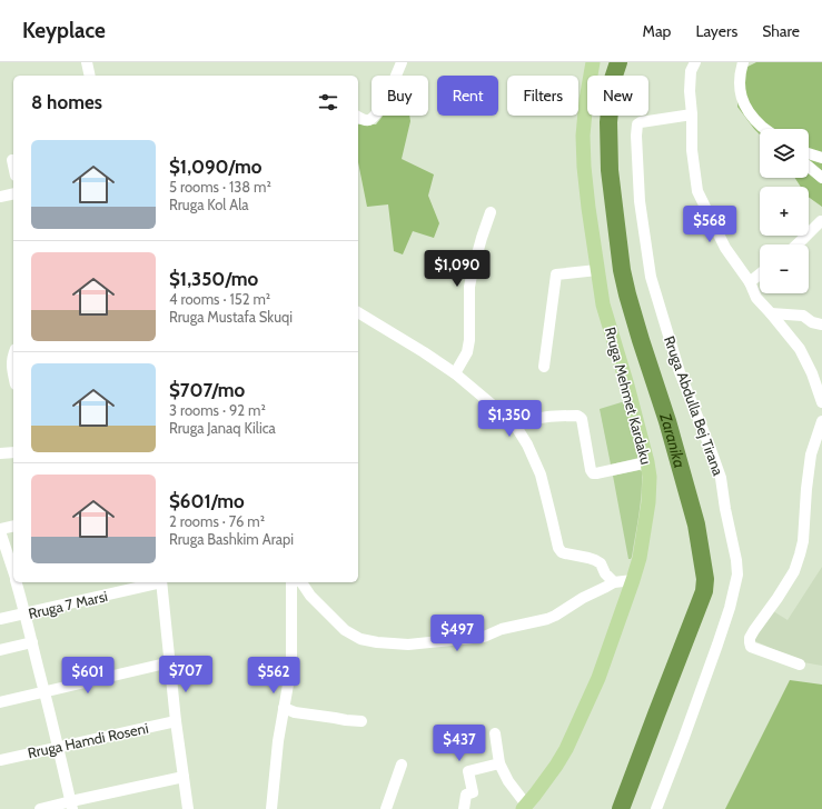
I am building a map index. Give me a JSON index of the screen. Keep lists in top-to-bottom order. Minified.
{"streets":{"main road":["Rruga Mehmet Kardaku"],"street":["Rruga Abdulla Bej Tirana","Rruga 7 Marsi","Rruga Hamdi Roseni"]},"water":["Zaranika"],"page":{"header":"Keyplace","nav":["Map","Layers","Share"],"chip":["Buy","Rent","Filters","New"],"heading":"8 homes","map_buttons":["+","−"],"list":[{"name":"$1,090/mo","note":"5 rooms · 138 m² · Rruga Kol Ala"},{"name":"$1,350/mo","note":"4 rooms · 152 m² · Rruga Mustafa Skuqi"},{"name":"$707/mo","note":"3 rooms · 92 m² · Rruga Janaq Kilica"},{"name":"$601/mo","note":"2 rooms · 76 m² · Rruga Bashkim Arapi"}],"price":["$568","$1,090","$1,350","$497","$707","$601","$562","$437"]}}
